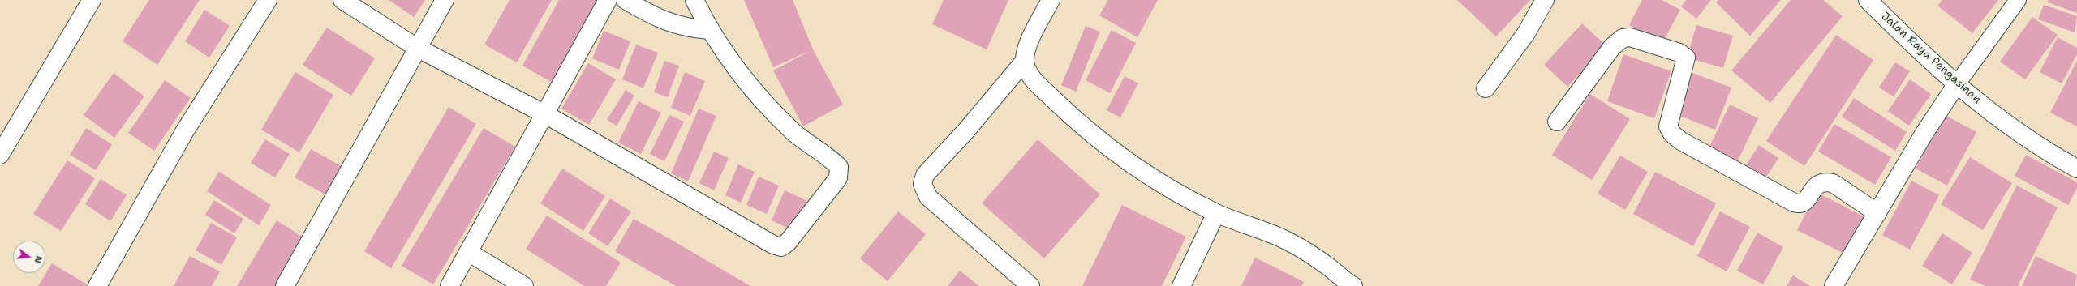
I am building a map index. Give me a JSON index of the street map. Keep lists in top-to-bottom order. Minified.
{"streets":{"street":["Jalan Raya Pengasinan"]},"north":"right"}
